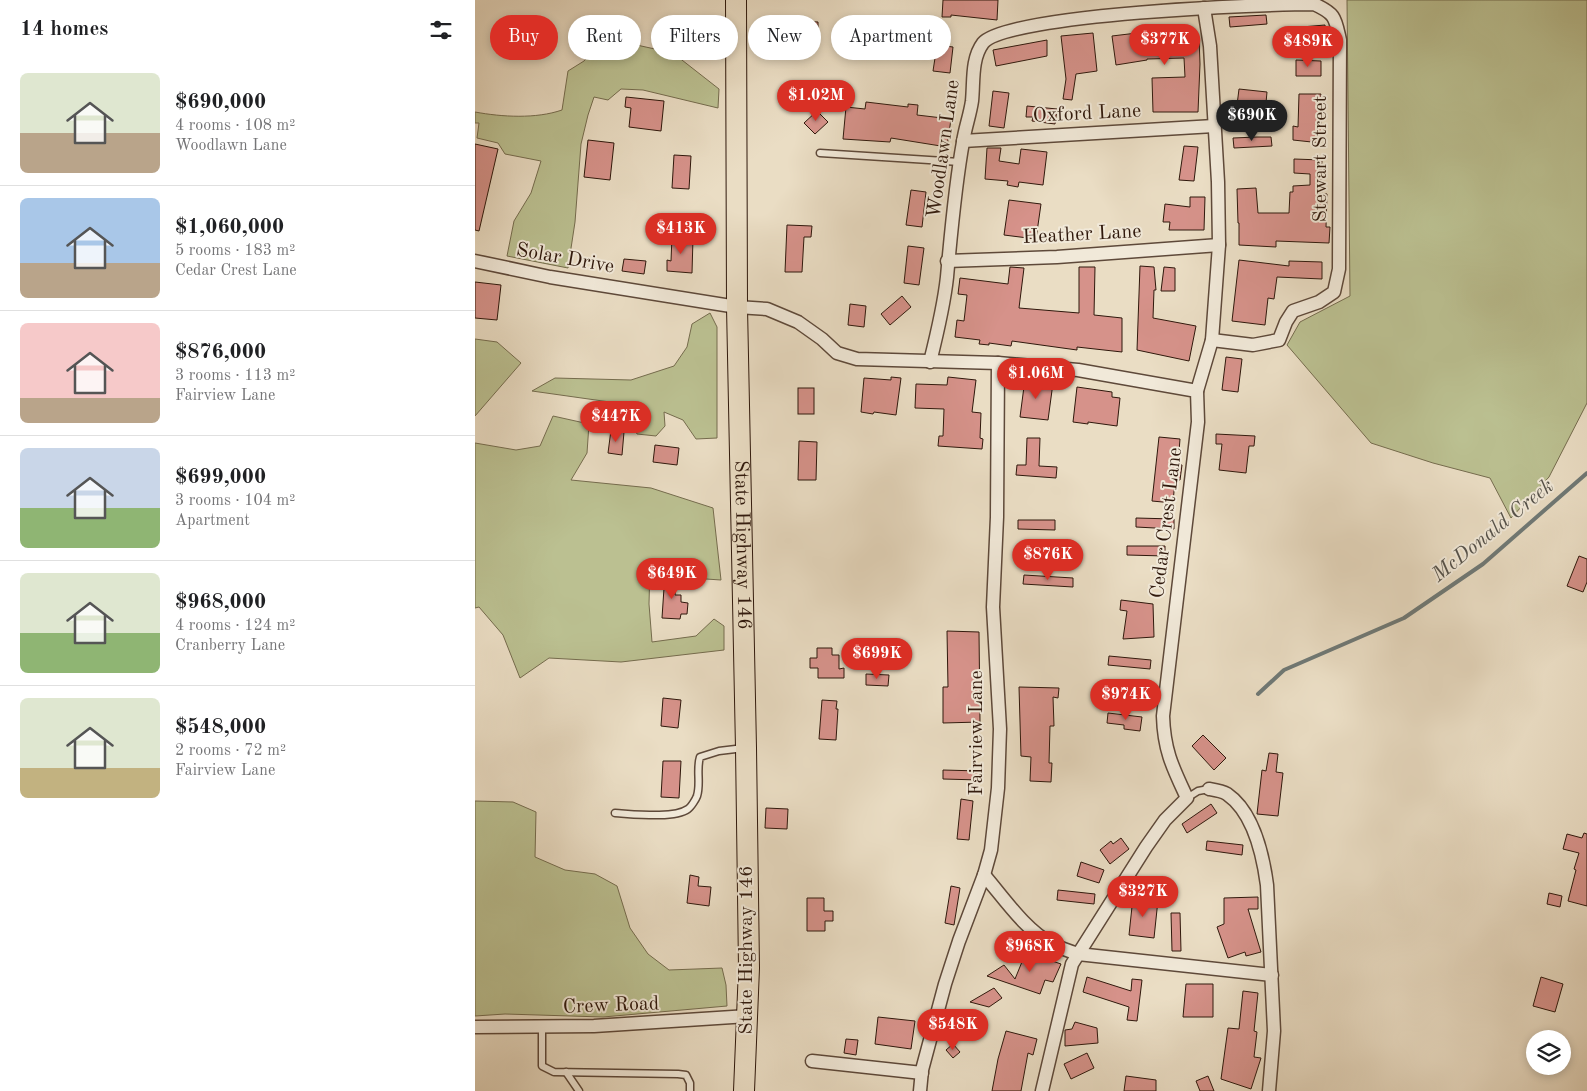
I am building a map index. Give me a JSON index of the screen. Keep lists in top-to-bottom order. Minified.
{"streets":{"main road":["State Highway 146"],"street":["Oxford Lane","Woodlawn Lane","Stewart Street","Heather Lane","Solar Drive","Cedar Crest Lane","Fairview Lane","Crew Road"]},"crossings":[["Oxford Lane","Woodlawn Lane"],["Woodlawn Lane","Stewart Street"],["Woodlawn Lane","Heather Lane"],["Solar Drive","State Highway 146"],["State Highway 146","Crew Road"]],"water":["McDonald Creek"],"page":{"heading":"14 homes","chip":["Buy","Rent","Filters","New","Apartment"],"price":["$377K","$489K","$1.02M","$690K","$413K","$1.06M","$447K","$876K","$649K","$699K","$974K","$327K","$968K","$548K"],"list":[{"name":"$690,000","note":"4 rooms · 108 m² · Woodlawn Lane"},{"name":"$1,060,000","note":"5 rooms · 183 m² · Cedar Crest Lane"},{"name":"$876,000","note":"3 rooms · 113 m² · Fairview Lane"},{"name":"$699,000","note":"3 rooms · 104 m² · Apartment"},{"name":"$968,000","note":"4 rooms · 124 m² · Cranberry Lane"},{"name":"$548,000","note":"2 rooms · 72 m² · Fairview Lane"}]}}
